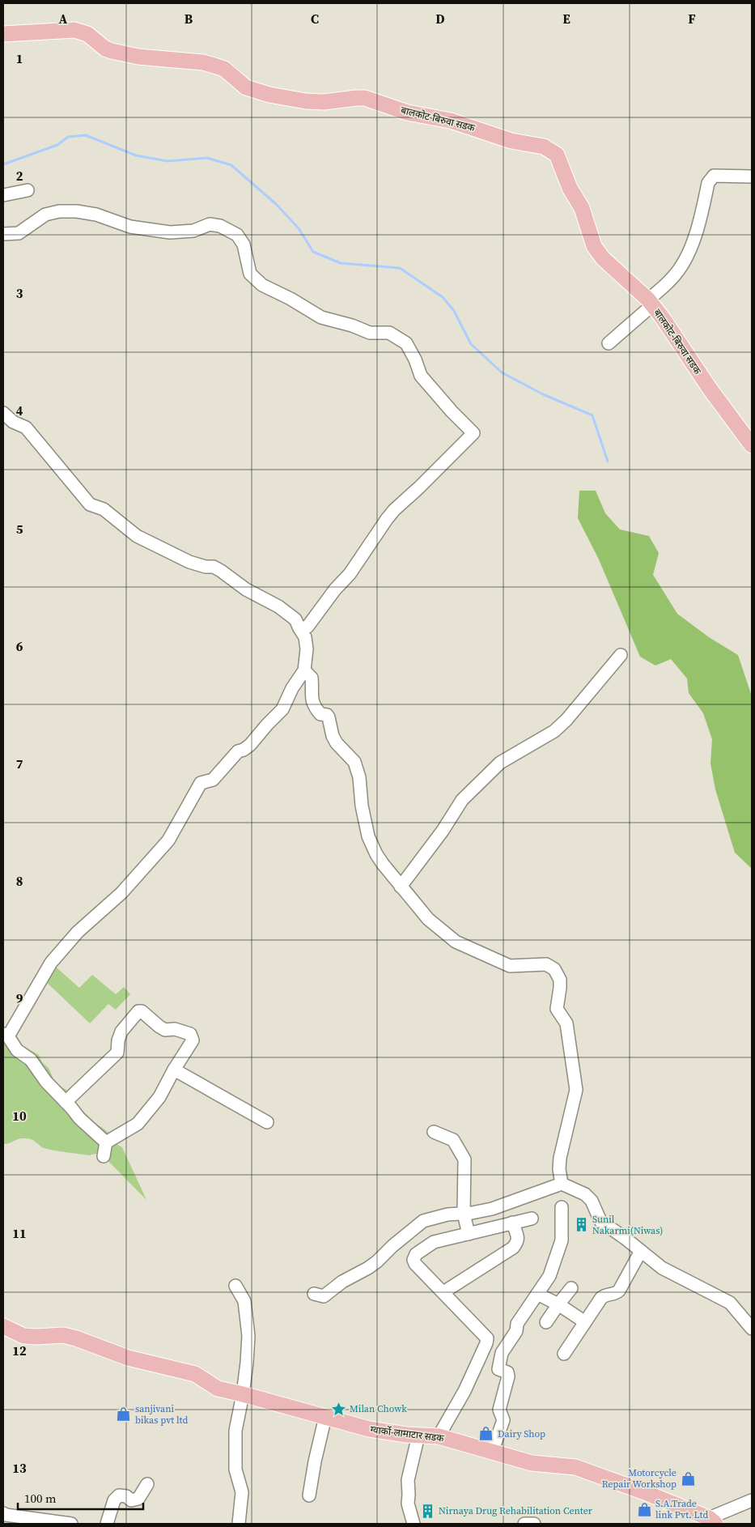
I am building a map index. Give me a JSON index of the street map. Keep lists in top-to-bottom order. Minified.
{"streets":{"main road":["बालकोट-बिरुवा सडक","ग्वार्को-लामाटार सडक"]},"places":{"building":["Sunil Nakarmi(Niwas)","Nirnaya Drug Rehabilitation Center"],"place":["Milan Chowk"],"shop":["sanjivani bikas pvt ltd","Dairy Shop","Motorcycle Repair Workshop","S.A.Trade link Pvt. Ltd"]},"scale_bar":"100 m","grid":{"columns":["A","B","C","D","E","F"],"rows":["1","2","3","4","5","6","7","8","9","10","11","12","13"]}}
